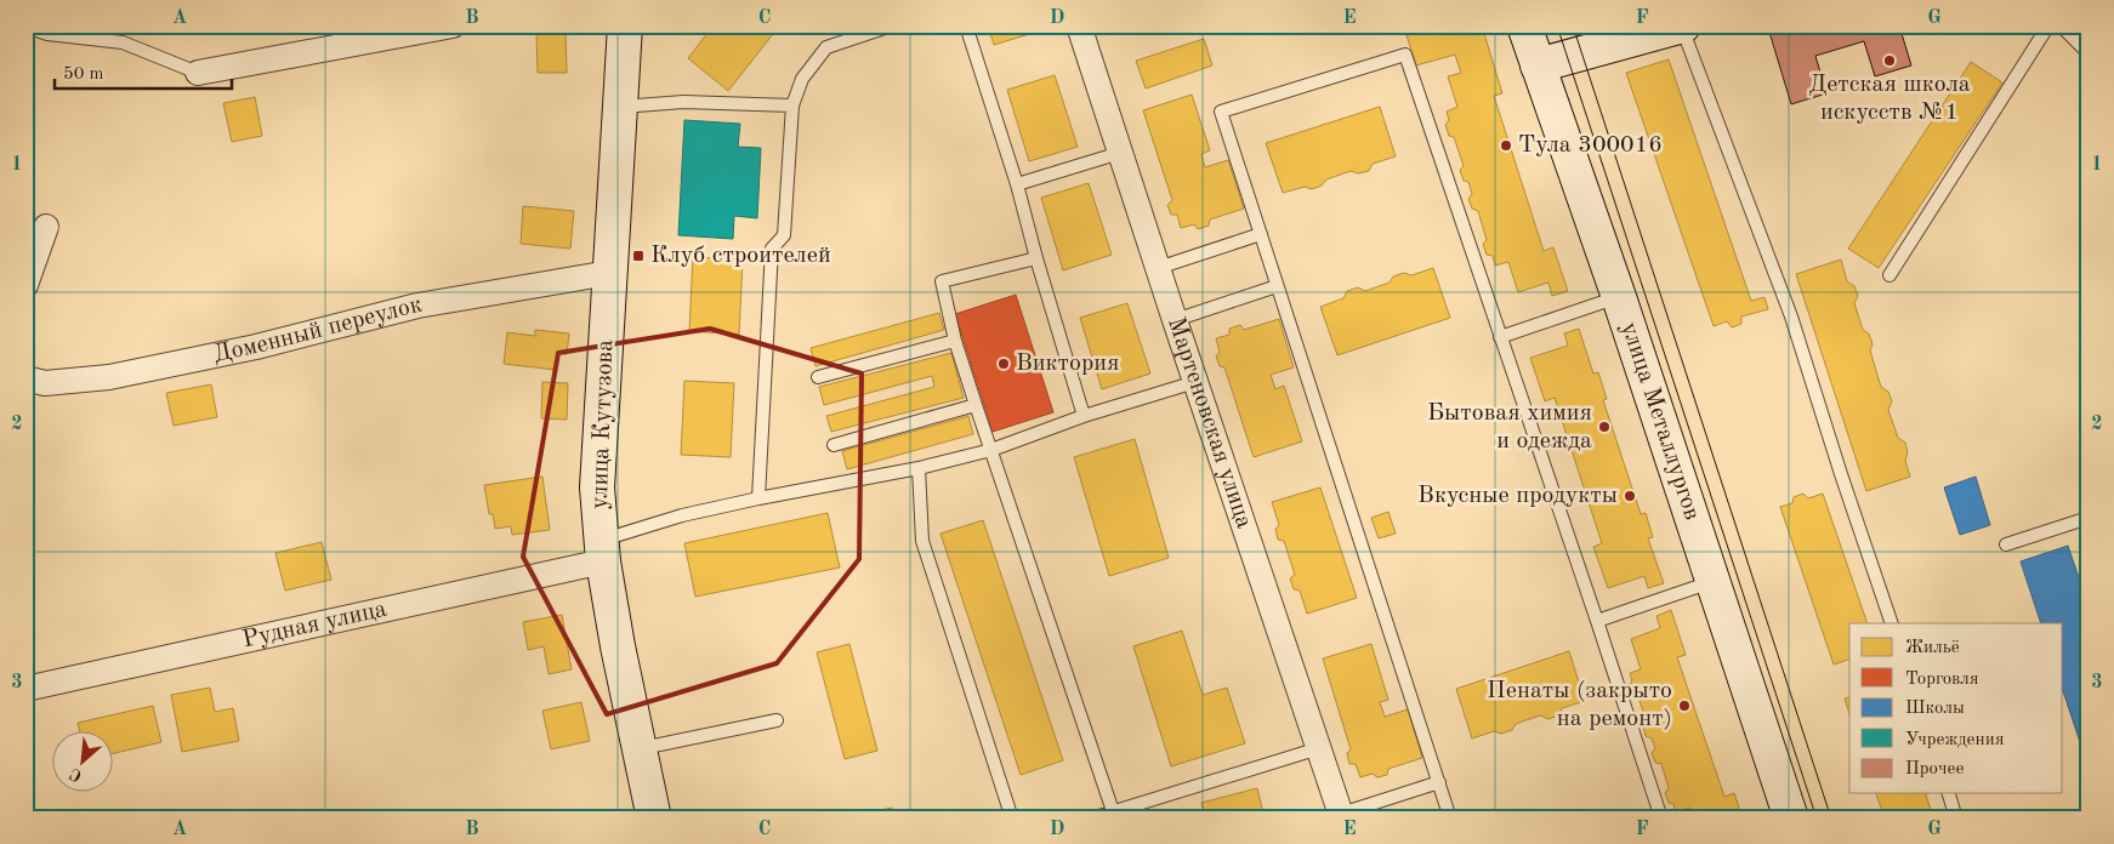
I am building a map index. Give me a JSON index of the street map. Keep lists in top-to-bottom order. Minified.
{"streets":{"main road":["улица Металлургов","улица Кутузова"],"street":["Доменный переулок","Мартеновская улица","Рудная улица"]},"crossings":[["Доменный переулок","улица Кутузова"],["улица Кутузова","Рудная улица"]],"places":{"other":["Детская школа искусств №1","Тула 300016","Виктория","Бытовая химия и одежда","Вкусные продукты","Пенаты (закрыто на ремонт)"],"transit":["Клуб строителей"]},"legend":["Жильё","Торговля","Школы","Учреждения","Прочее"],"scale_bar":"50 m","north":"bottom left","grid":{"columns":["A","B","C","D","E","F","G"],"rows":["1","2","3"]}}
